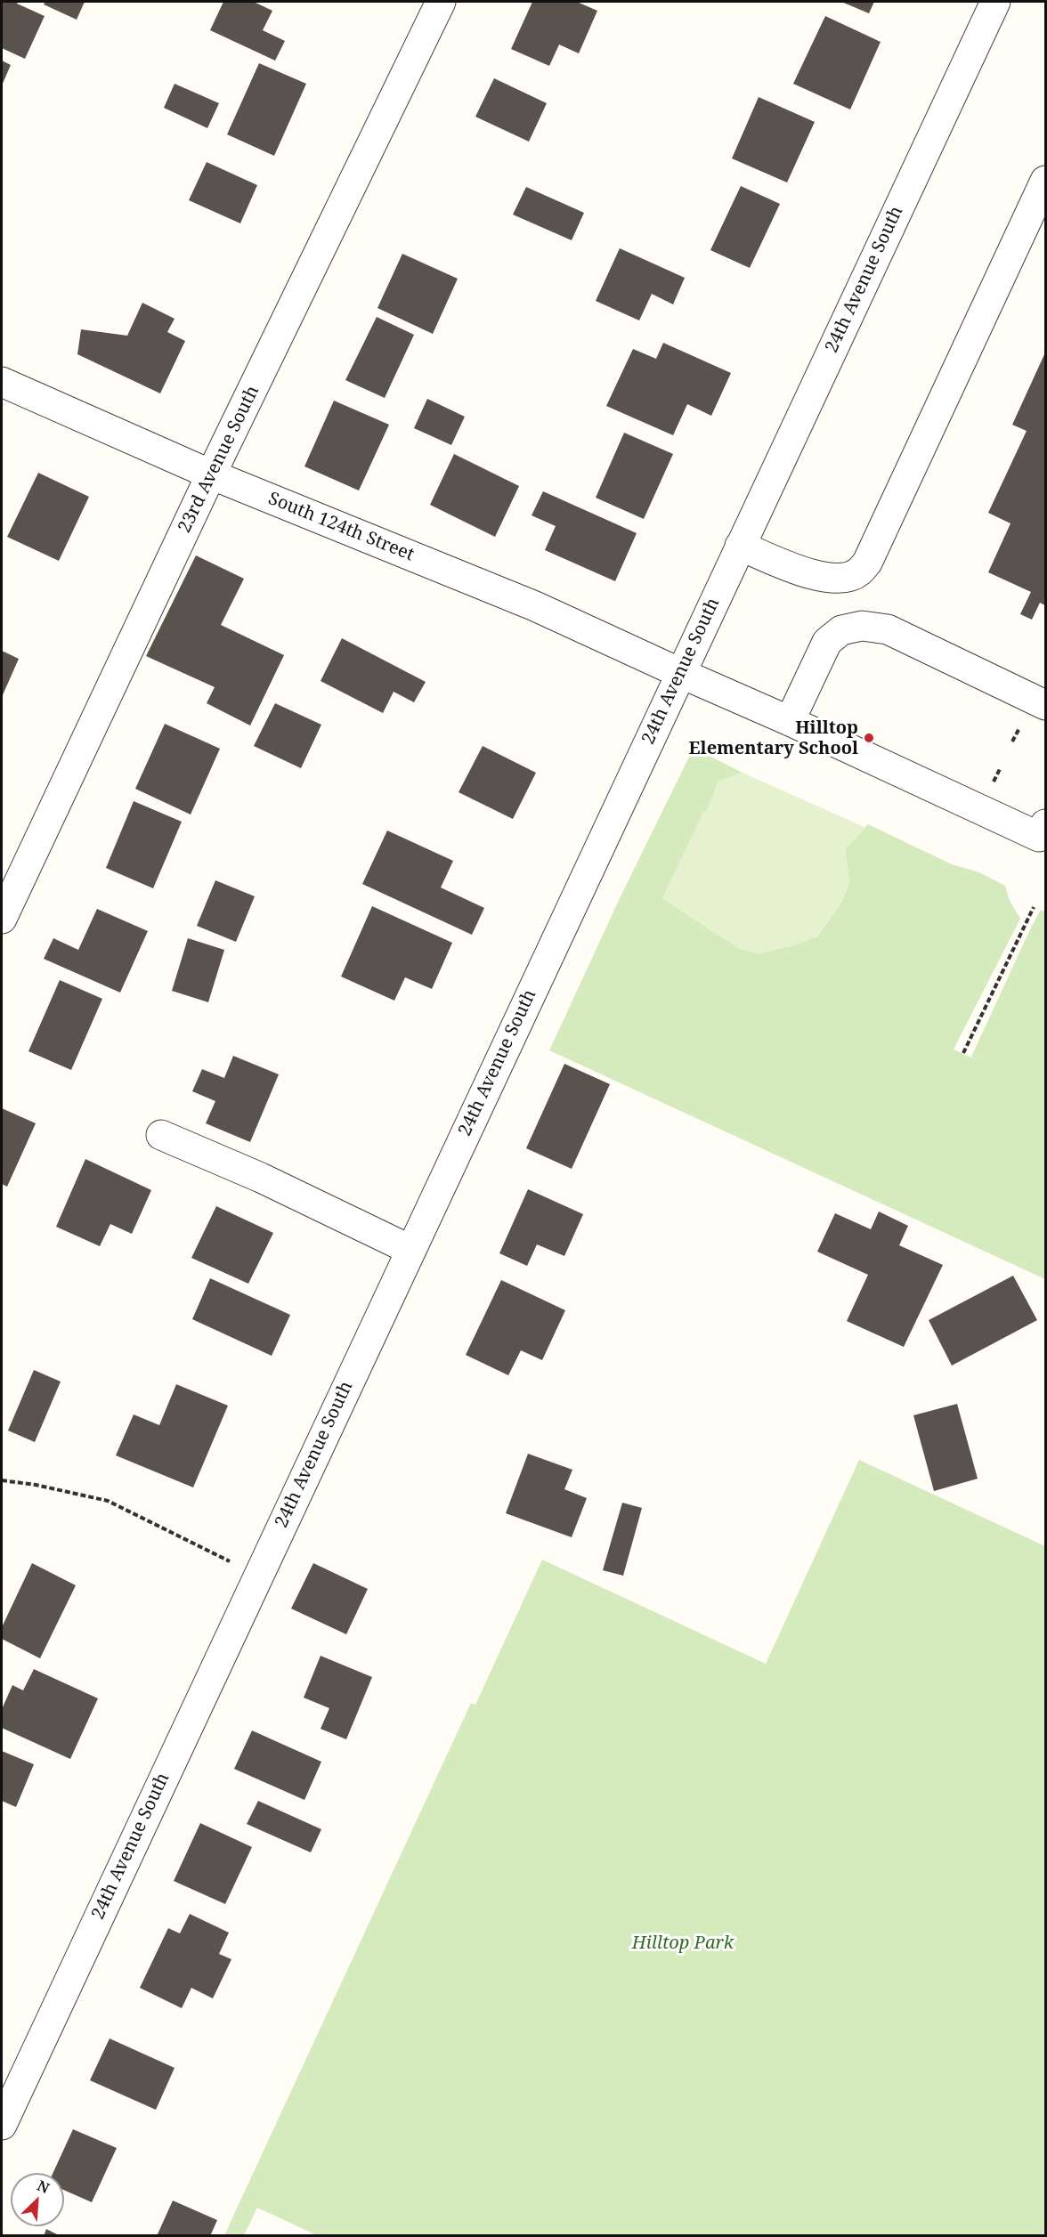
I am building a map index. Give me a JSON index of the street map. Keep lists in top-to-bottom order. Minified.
{"streets":{"street":["24th Avenue South","23rd Avenue South","South 124th Street"]},"crossings":[["24th Avenue South","South 124th Street"],["23rd Avenue South","South 124th Street"]],"parks":["Hilltop Park"],"places":["Hilltop Elementary School"],"north":"top right"}
